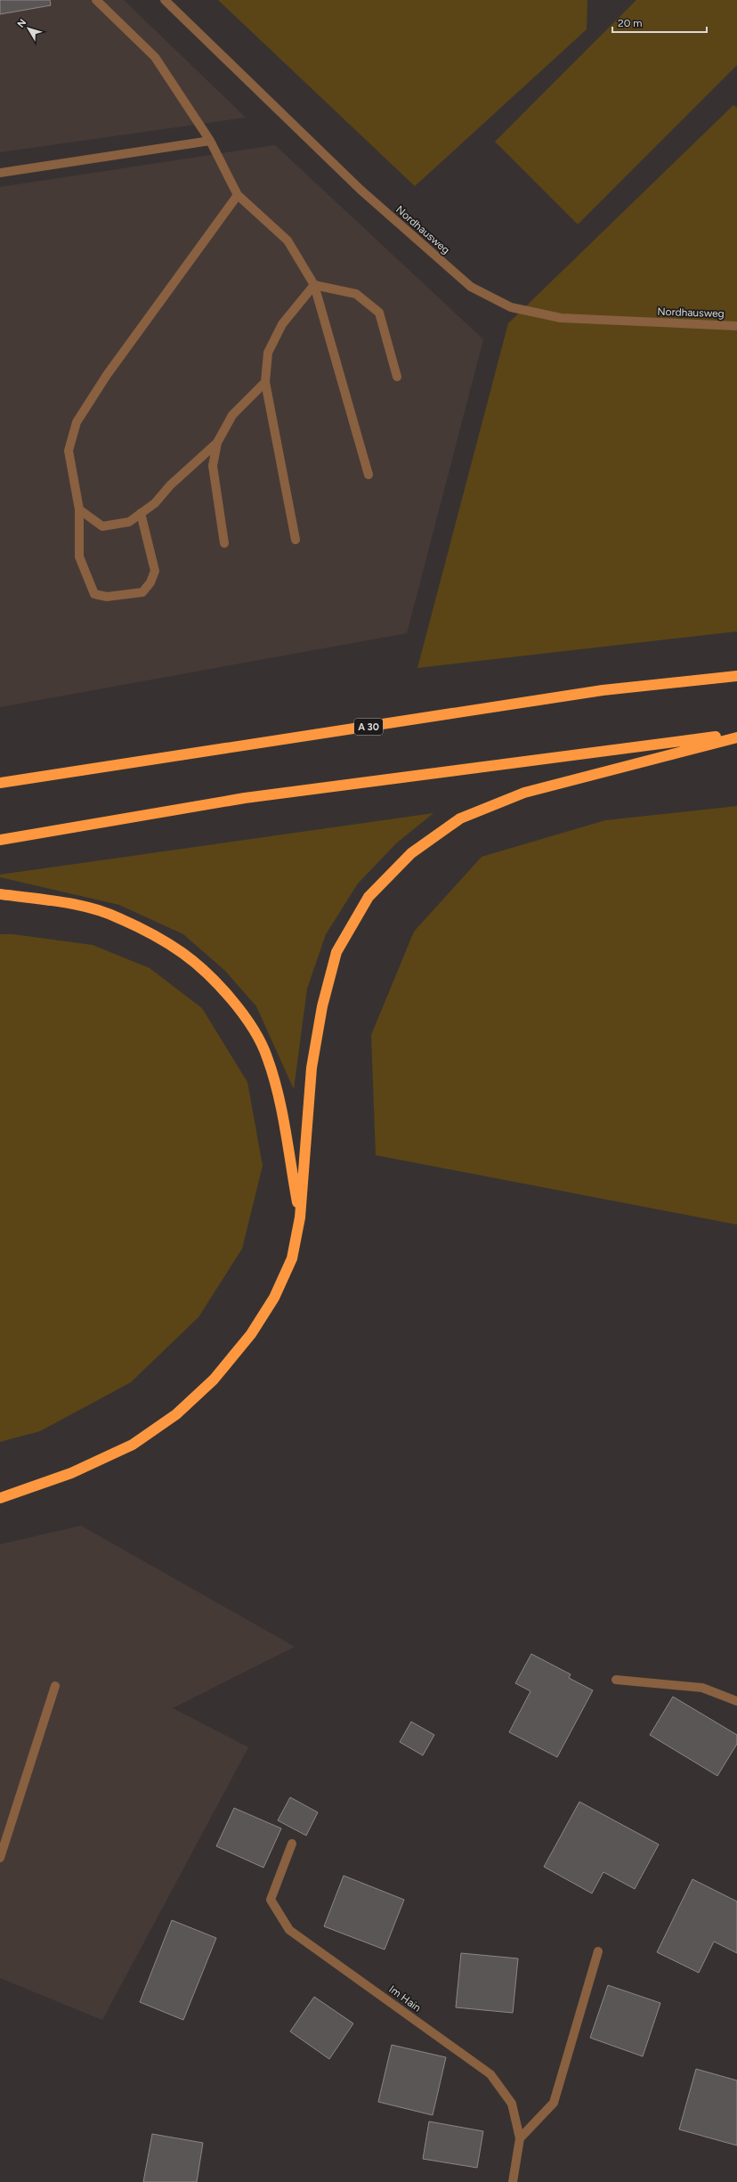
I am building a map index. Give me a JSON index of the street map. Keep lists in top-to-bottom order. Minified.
{"streets":{"highway":["A 30"],"street":["Nordhausweg","Im Hain"]},"scale_bar":"20 m","north":"top left"}
